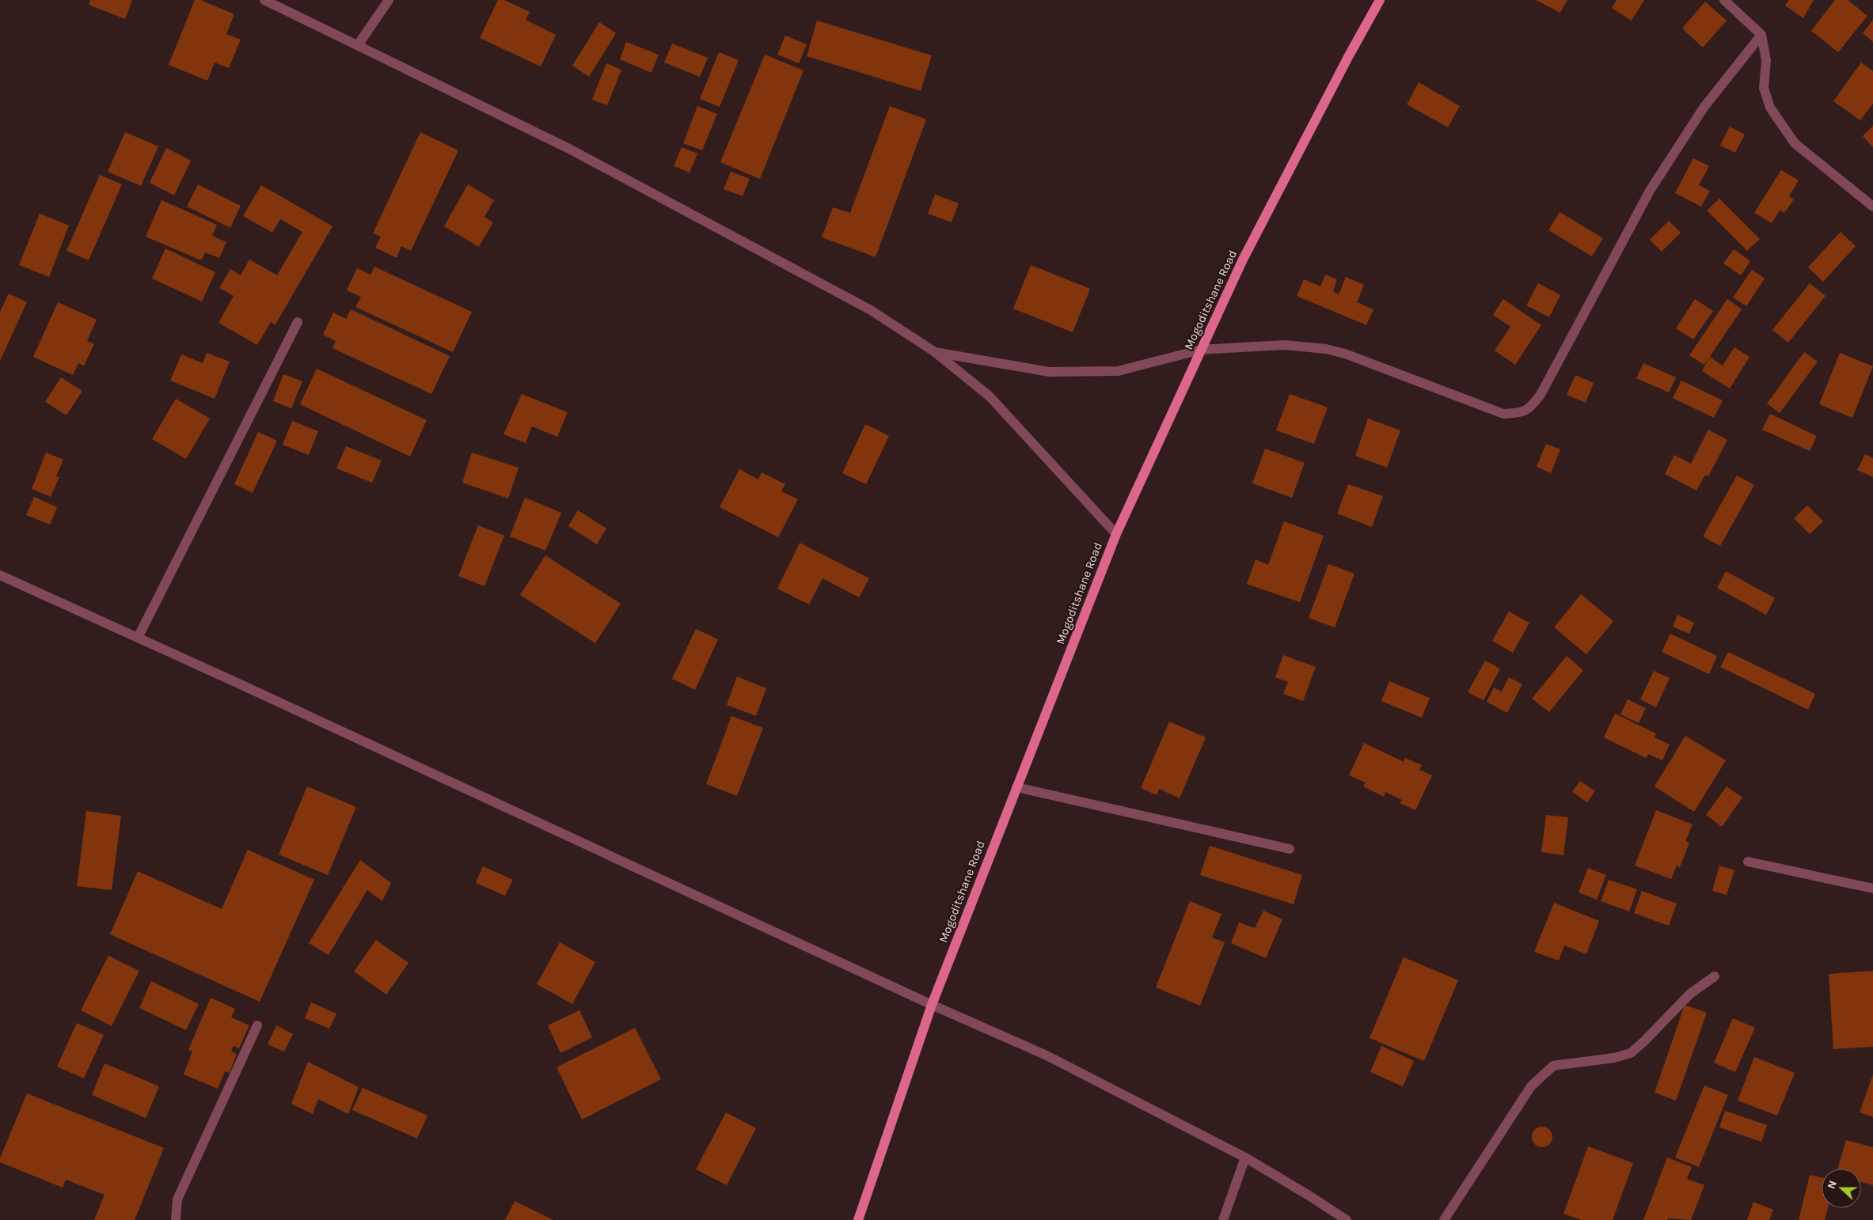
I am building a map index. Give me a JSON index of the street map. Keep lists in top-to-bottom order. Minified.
{"streets":{"main road":["Mogoditshane Road"]},"north":"left"}
